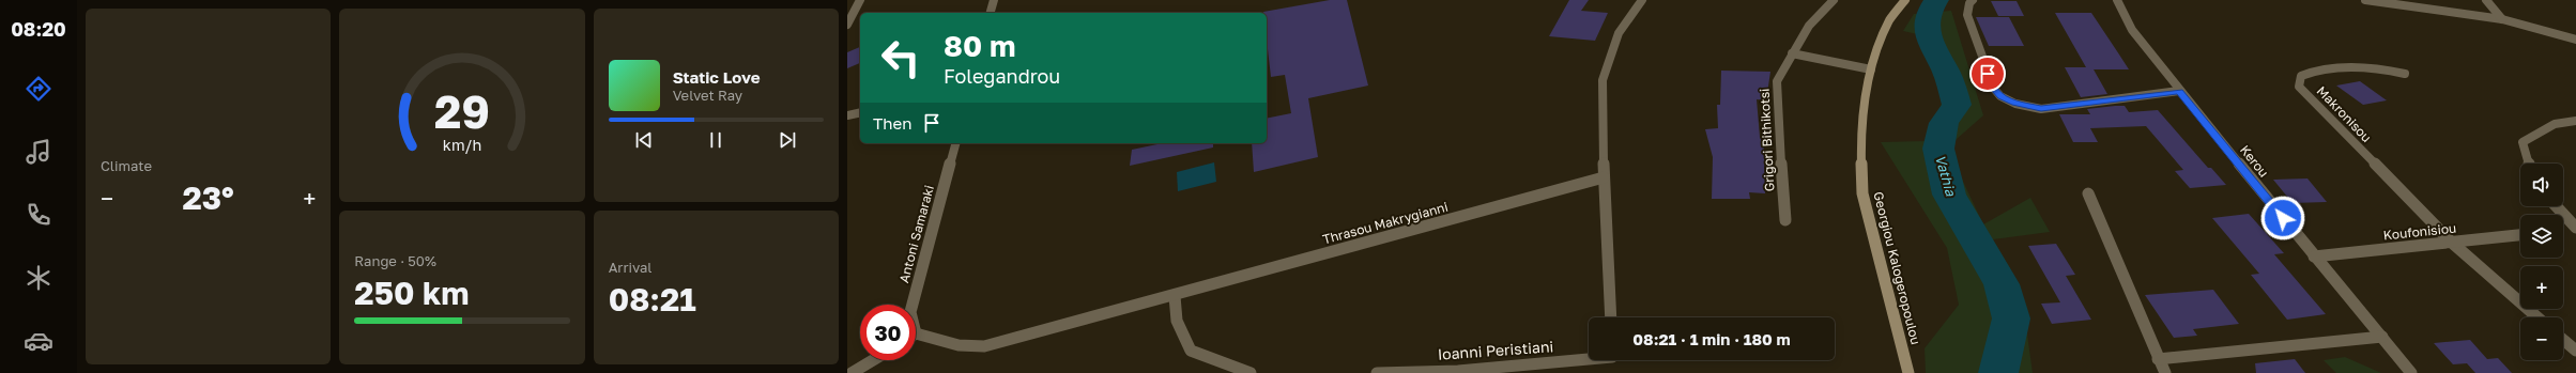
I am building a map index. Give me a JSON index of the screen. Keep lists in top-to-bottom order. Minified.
{"streets":{"street":["Makronisou","Grigori Bithikotsi","Kerou","Thrasou Makrygianni","Koufonisiou","Antoni Samaraki","Georgiou Kalogeropoulou","Ioanni Peristiani"]},"crossings":[["Makronisou","Koufonisiou"],["Kerou","Koufonisiou"]],"water":["Vathia"],"page":{"tabs":"08:20","tile":["Climate",["Range · 50%","250 km"],["Arrival","08:21"]],"turn":["80 m","Folegandrou"],"song":["Static Love","Velvet Ray"],"then":"Then","map_buttons":["+","−"],"heat":["−","23°","+"],"limit":"30","trip":"08:21 · 1 min · 180 m","gauge":["29","km/h"]}}
